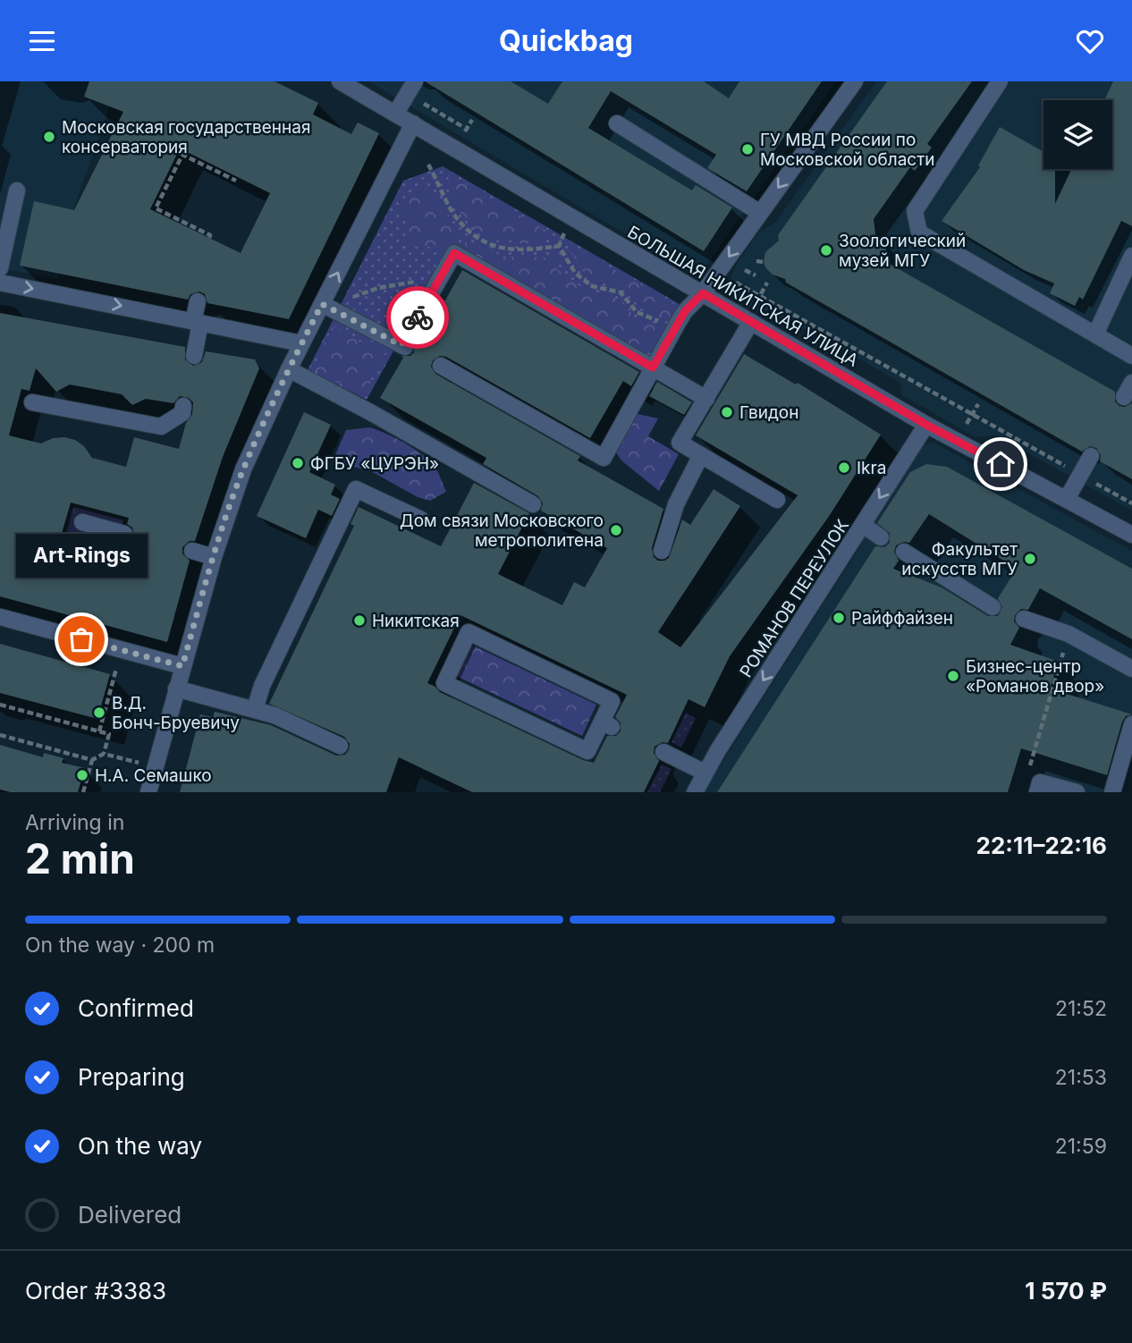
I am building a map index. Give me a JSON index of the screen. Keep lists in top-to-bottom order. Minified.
{"streets":{"street":["БОЛЬШАЯ НИКИТСКАЯ УЛИЦА","РОМАНОВ ПЕРЕУЛОК"]},"crossings":[["БОЛЬШАЯ НИКИТСКАЯ УЛИЦА","РОМАНОВ ПЕРЕУЛОК"]],"one_way":["РОМАНОВ ПЕРЕУЛОК"],"places":["Московская государственная консерватория","ГУ МВД России по Московской области","Зоологический музей МГУ","Гвидон","ФГБУ «ЦУРЭН»","Ikra","Дом связи Московского метрополитена","Факультет искусств МГУ","Райффайзен","Никитская","Art-Rings","Бизнес-центр «Романов двор»","В.Д. Бонч-Бруевичу","Н.А. Семашко"],"page":{"header":"Quickbag","bubble":"Art-Rings","heading":["2 min","Arriving in","22:11–22:16"],"panel":["Order #3383","1 570 ₽"],"bar":"On the way · 200 m","list":[["Confirmed","21:52"],["Preparing","21:53"],["On the way","21:59"],"Delivered"]}}
